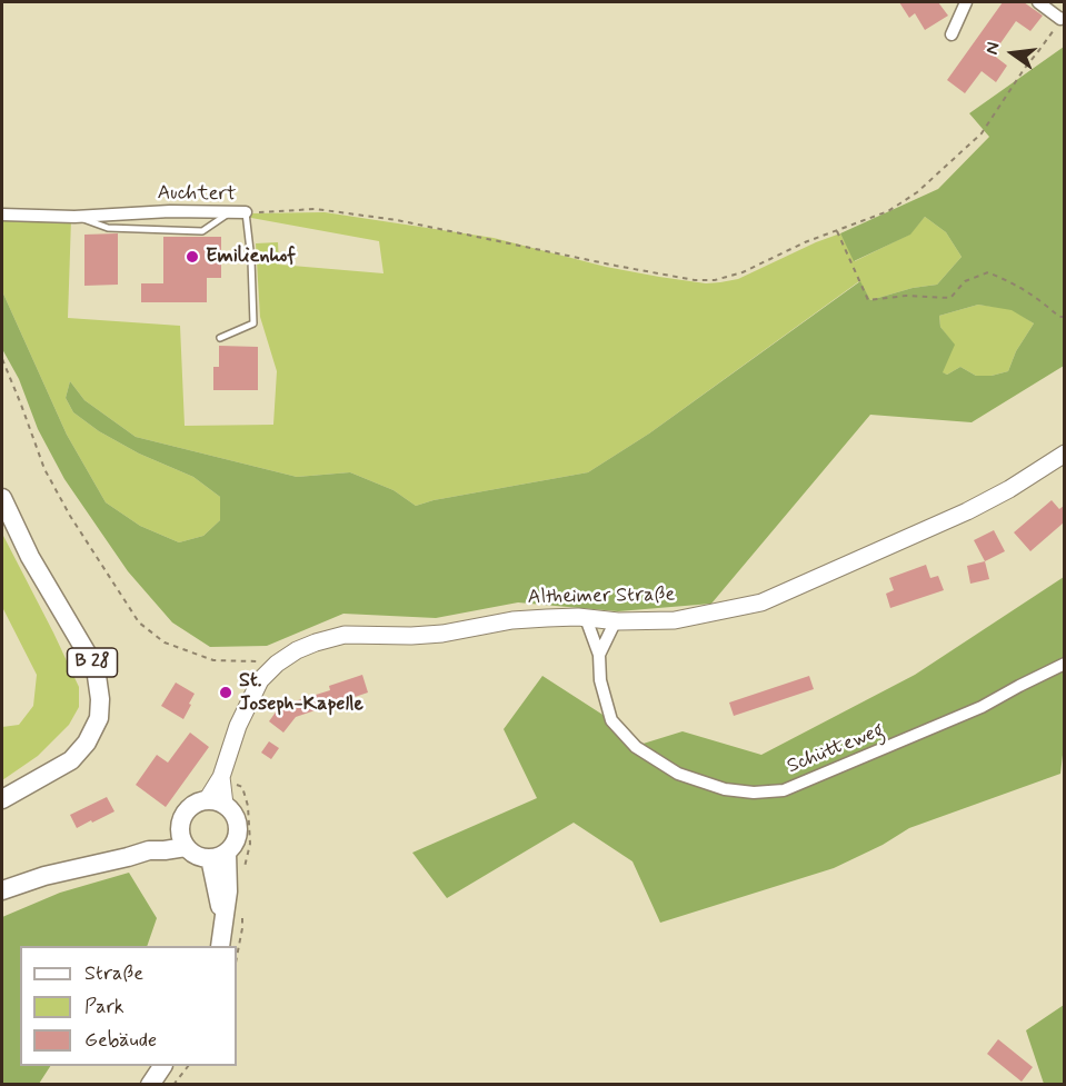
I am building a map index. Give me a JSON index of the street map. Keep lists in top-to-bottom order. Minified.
{"streets":{"main road":["B 28"],"street":["Auchtert","Altheimer Straße","Schütteweg"]},"crossings":[["Altheimer Straße","Schütteweg"]],"places":["Emilienhof","St. Joseph-Kapelle"],"legend":["Straße","Park","Gebäude"],"north":"left"}
